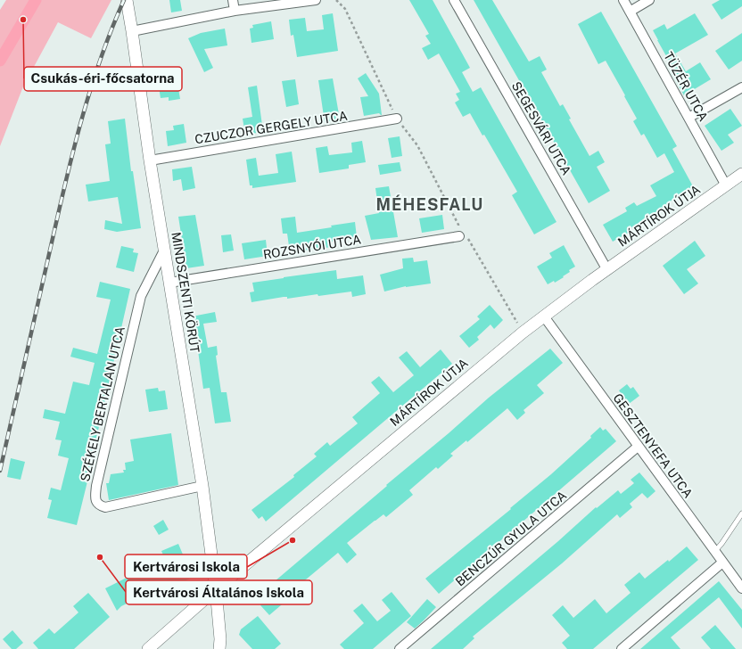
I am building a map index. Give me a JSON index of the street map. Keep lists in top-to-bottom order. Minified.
{"streets":{"street":["TÜZÉR UTCA","CZUCZOR GERGELY UTCA","SEGESVÁRI UTCA","MÁRTÍROK ÚTJA","ROZSNYÓI UTCA","MINDSZENTI KÖRÚT","SZÉKELY BERTALAN UTCA","GESZTENYEFA UTCA","BENCZÚR GYULA UTCA"]},"crossings":[["TÜZÉR UTCA","MÁRTÍROK ÚTJA"],["CZUCZOR GERGELY UTCA","MINDSZENTI KÖRÚT"],["SEGESVÁRI UTCA","MÁRTÍROK ÚTJA"],["MÁRTÍROK ÚTJA","MINDSZENTI KÖRÚT"],["MÁRTÍROK ÚTJA","GESZTENYEFA UTCA"],["ROZSNYÓI UTCA","MINDSZENTI KÖRÚT"],["MINDSZENTI KÖRÚT","SZÉKELY BERTALAN UTCA"],["GESZTENYEFA UTCA","BENCZÚR GYULA UTCA"]],"districts":["MÉHESFALU"],"places":["Csukás-éri-főcsatorna","Kertvárosi Iskola","Kertvárosi Általános Iskola"]}
